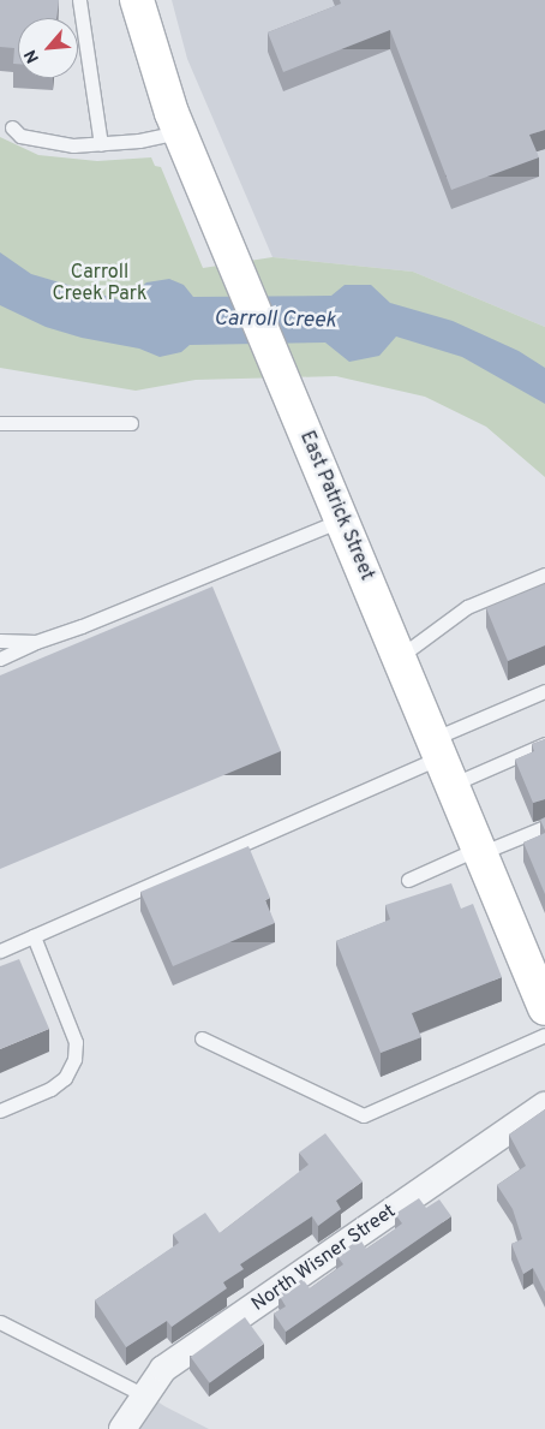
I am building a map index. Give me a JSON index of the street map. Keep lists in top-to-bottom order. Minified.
{"streets":{"main road":["East Patrick Street"],"street":["North Wisner Street"]},"water":["Carroll Creek"],"parks":["Carroll Creek Park"],"north":"bottom left"}
